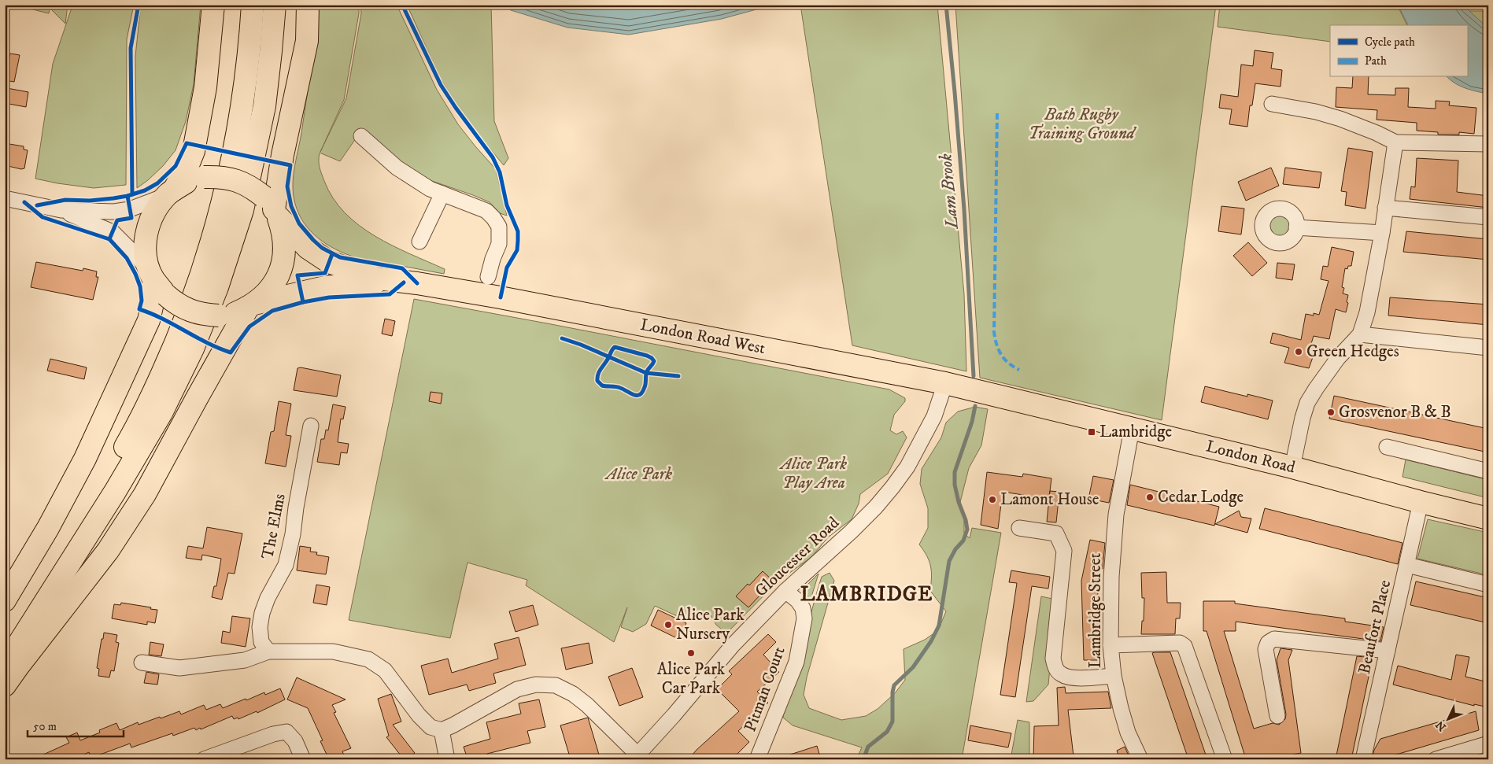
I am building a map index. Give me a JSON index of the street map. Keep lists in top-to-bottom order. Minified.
{"streets":{"highway":["London Road West","London Road"],"street":["The Elms","Gloucester Road","Lambridge Street","Beaufort Place","Pitman Court"]},"crossings":[["London Road West","London Road"],["London Road West","Gloucester Road"],["London Road","Lambridge Street"],["London Road","Beaufort Place"],["Gloucester Road","Pitman Court"]],"districts":["LAMBRIDGE"],"water":["Lam Brook"],"parks":["Bath Rugby Training Ground","Alice Park Play Area","Alice Park"],"places":{"other":["Green Hedges","Grosvenor B & B","Cedar Lodge","Lamont House","Alice Park Nursery","Alice Park Car Park"],"transit":["Lambridge"]},"legend":["Cycle path","Path"],"scale_bar":"50 m","north":"bottom left"}
